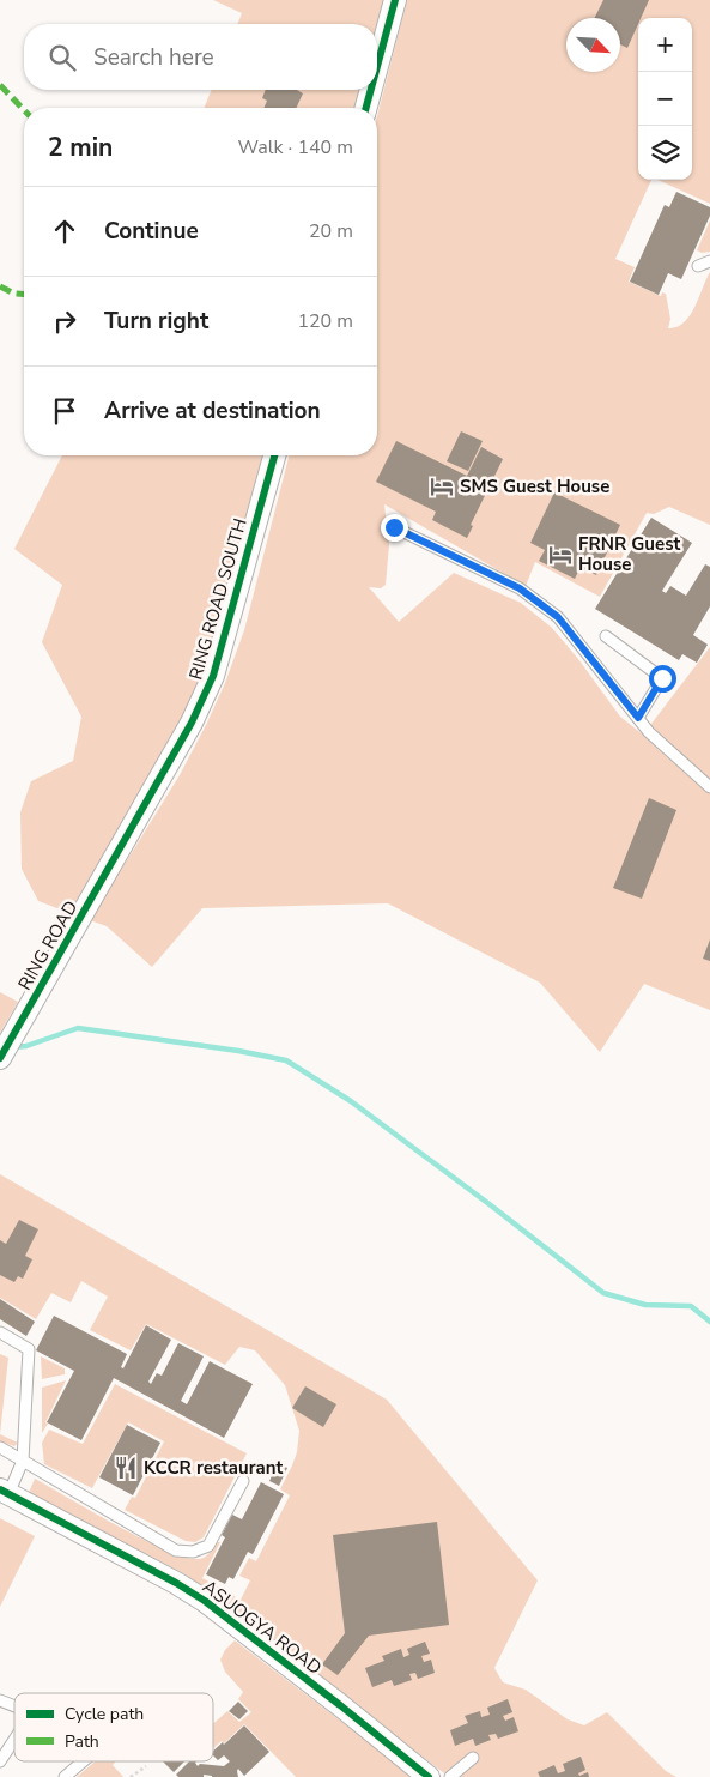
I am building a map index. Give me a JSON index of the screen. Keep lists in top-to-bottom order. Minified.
{"streets":{"street":["RING ROAD SOUTH","RING ROAD","ASUOGYA ROAD"]},"crossings":[["RING ROAD SOUTH","RING ROAD"]],"places":{"hotel":["SMS Guest House","FRNR Guest House"],"restaurant":["KCCR restaurant"]},"legend":["Cycle path","Path"],"north":"bottom right","page":{"map_buttons":["+","−"],"search":"Search here","heading":["2 min","Walk · 140 m"],"list":[["Continue","20 m"],["Turn right","120 m"],"Arrive at destination"]}}
